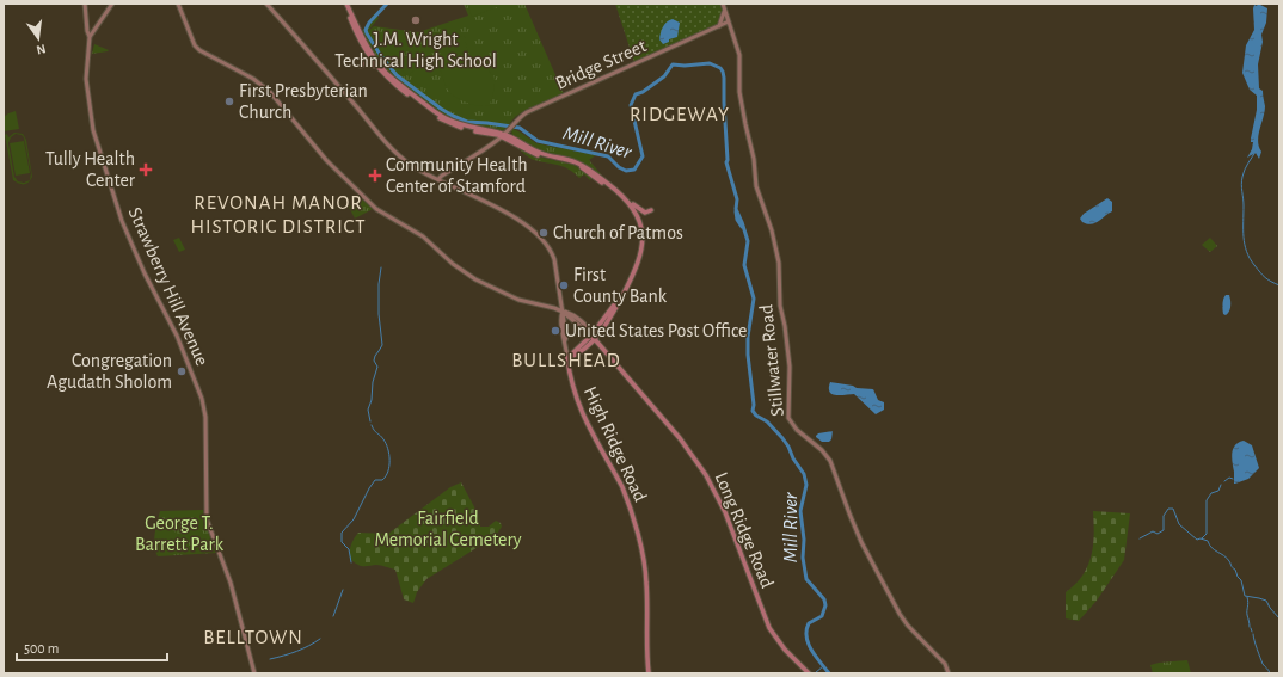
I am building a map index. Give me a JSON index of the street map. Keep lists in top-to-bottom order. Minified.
{"streets":{"main road":["Bridge Street","Strawberry Hill Avenue","Stillwater Road","High Ridge Road","Long Ridge Road"]},"crossings":[["Bridge Street","Stillwater Road"],["High Ridge Road","Long Ridge Road"]],"districts":["RIDGEWAY","REVONAH MANOR HISTORIC DISTRICT","BULLSHEAD","BELLTOWN"],"water":["Mill River"],"parks":["Fairfield Memorial Cemetery","George T. Barrett Park"],"places":{"other":["J.M. Wright Technical High School","First Presbyterian Church","Church of Patmos","First County Bank","United States Post Office","Congregation Agudath Sholom"],"health":["Tully Health Center","Community Health Center of Stamford"]},"scale_bar":"500 m","north":"bottom"}
